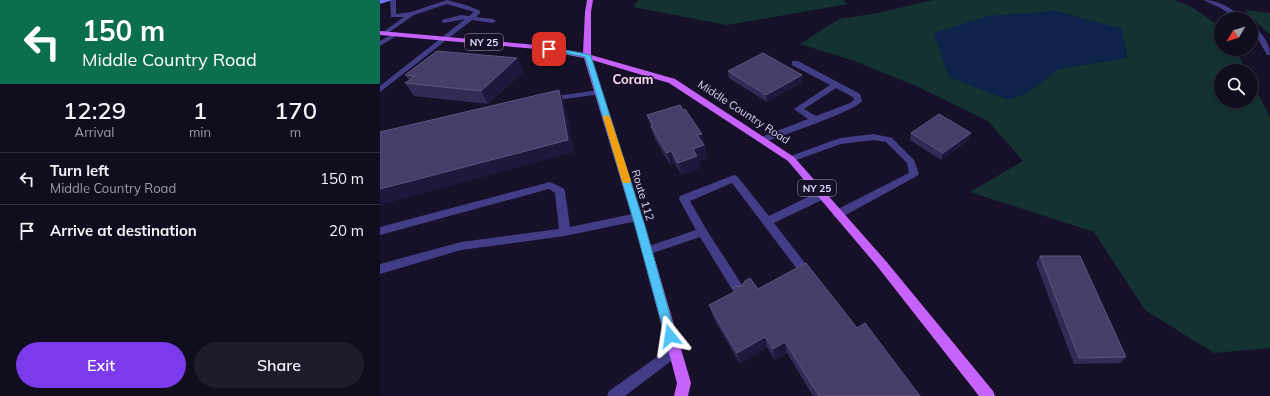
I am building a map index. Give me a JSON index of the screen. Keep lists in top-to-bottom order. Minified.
{"streets":{"main road":["NY 25","Middle Country Road","Route 112"]},"crossings":[["Middle Country Road","Route 112"]],"districts":["Coram"],"north":"bottom left","page":{"turn":["150 m","Middle Country Road"],"eta":["12:29","Arrival","1","min","170","m"],"list":[{"name":"Turn left","note":"Middle Country Road","value":"150 m"},{"name":"Arrive at destination","value":"20 m"}],"buttons":["Exit","Share"]}}
